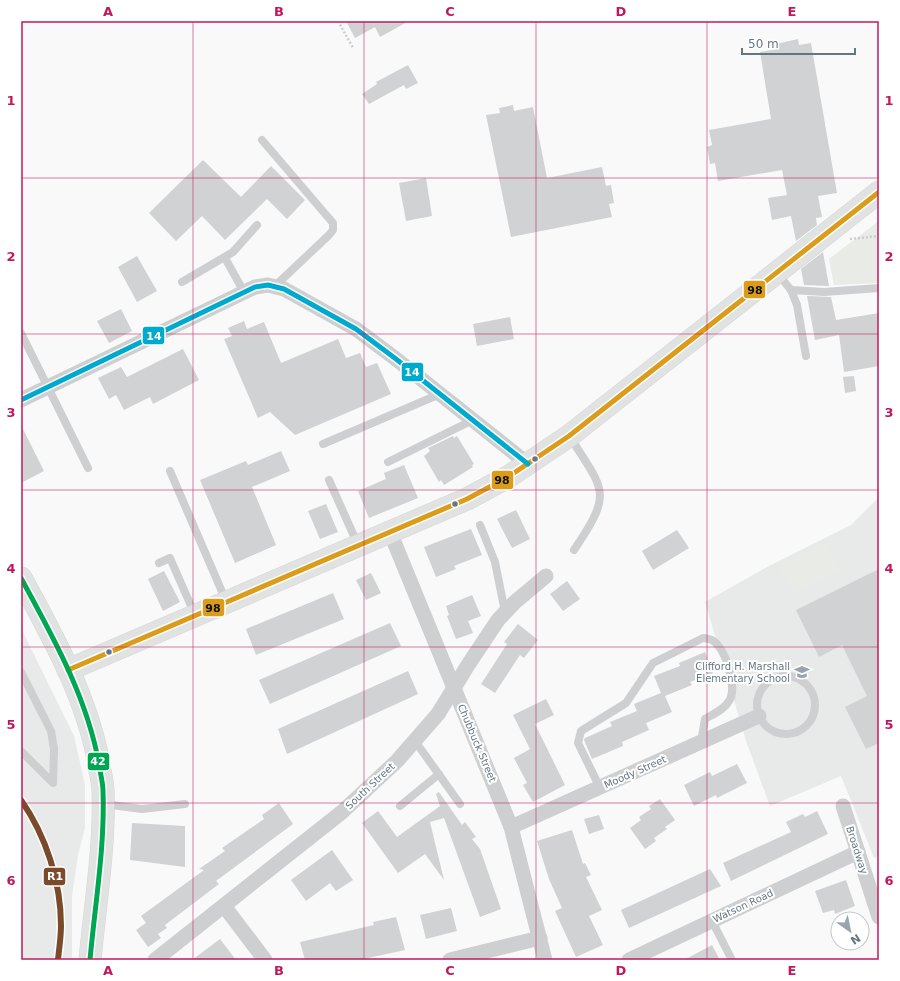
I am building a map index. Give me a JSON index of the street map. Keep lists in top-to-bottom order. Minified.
{"streets":{"street":["Chubbuck Street","Moody Street","South Street","Broadway","Watson Road"]},"crossings":[["Chubbuck Street","Moody Street"],["Chubbuck Street","South Street"],["Broadway","Watson Road"]],"places":{"school or university":["Clifford H. Marshall Elementary School"]},"lines":["transit line 98","transit line 14","transit line 42","transit line R1"],"scale_bar":"50 m","north":"bottom right","grid":{"columns":["A","B","C","D","E"],"rows":["1","2","3","4","5","6"]}}
